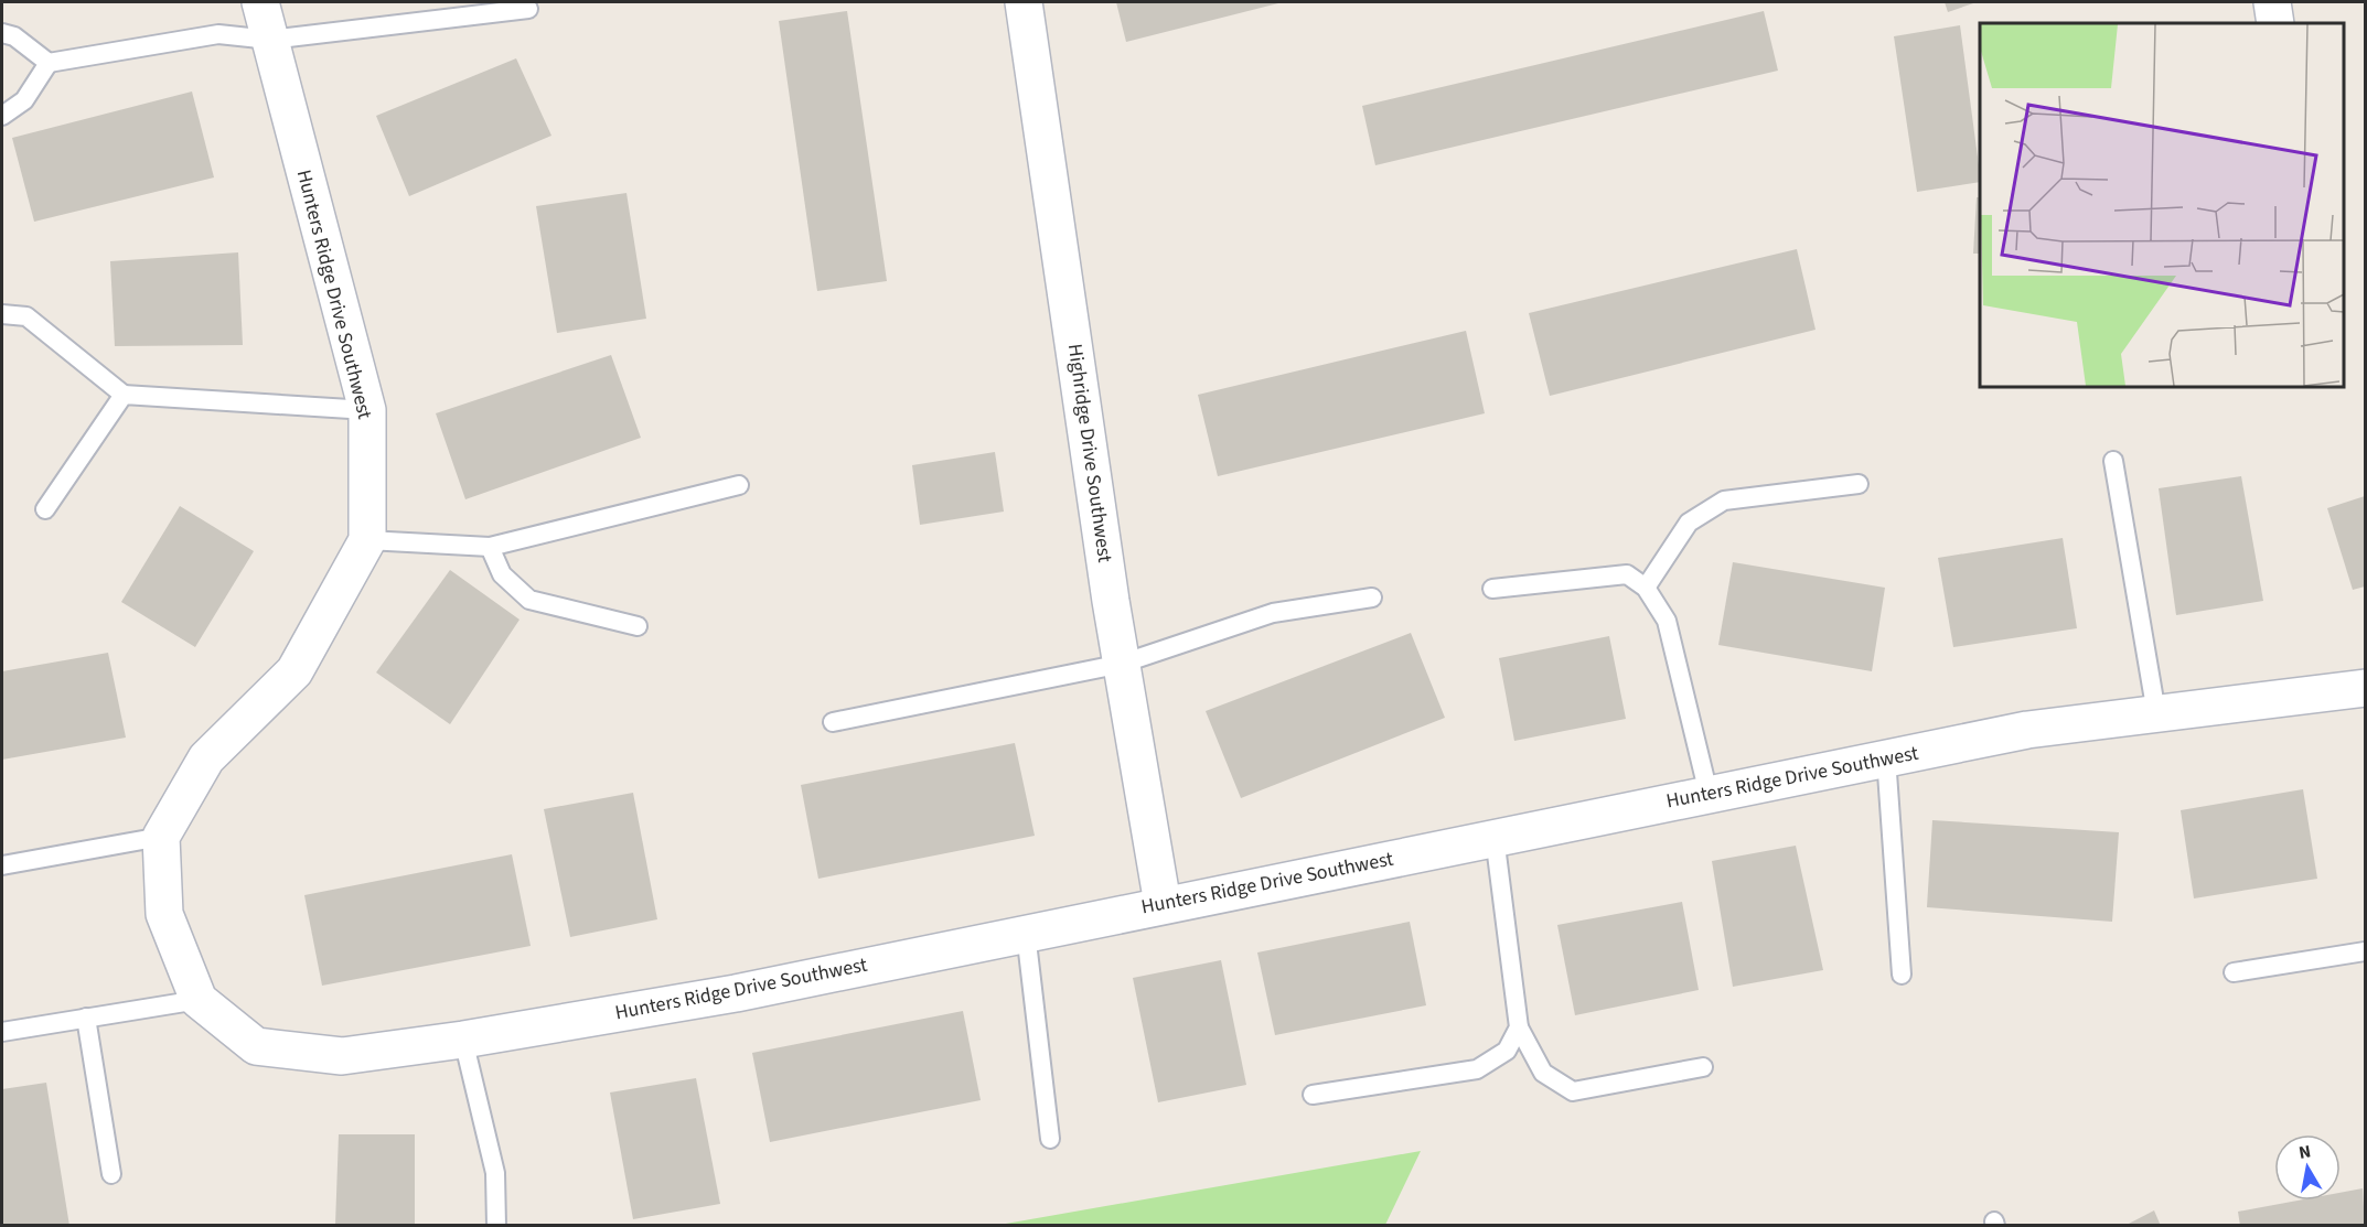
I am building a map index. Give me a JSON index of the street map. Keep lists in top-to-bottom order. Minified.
{"streets":{"street":["Hunters Ridge Drive Southwest","Highridge Drive Southwest"]},"crossings":[["Hunters Ridge Drive Southwest","Highridge Drive Southwest"]],"north":"top"}
